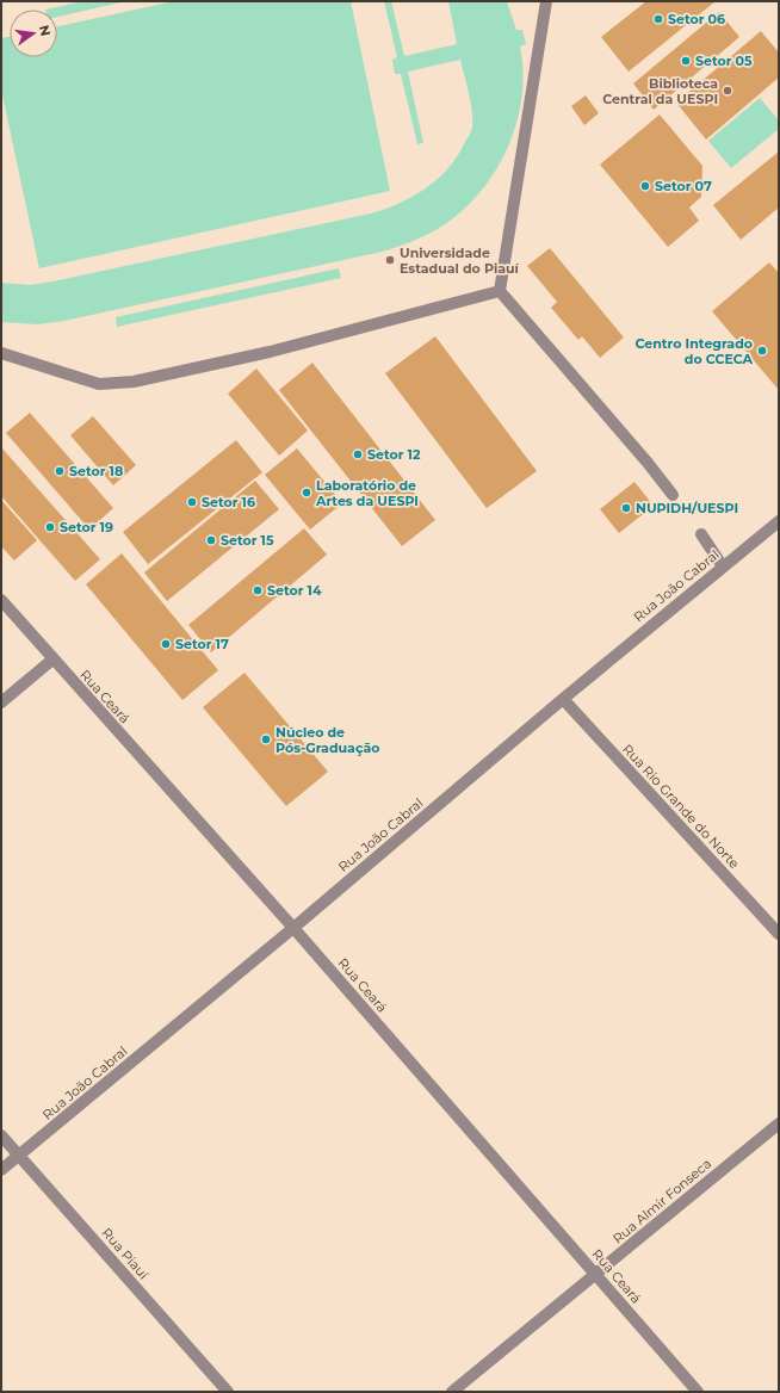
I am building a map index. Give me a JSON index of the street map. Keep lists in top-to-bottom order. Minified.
{"streets":{"street":["Rua João Cabral","Rua Ceará","Rua Rio Grande do Norte","Rua Almir Fonseca","Rua Piauí"]},"crossings":[["Rua João Cabral","Rua Ceará"],["Rua João Cabral","Rua Rio Grande do Norte"],["Rua João Cabral","Rua Piauí"],["Rua Ceará","Rua Almir Fonseca"]],"places":["Setor 06","Setor 05","Biblioteca Central da UESPI","Setor 07","Universidade Estadual do Piauí","Centro Integrado do CCECA","Setor 12","Setor 18","Laboratório de Artes da UESPI","Setor 16","NUPIDH/UESPI","Setor 19","Setor 15","Setor 14","Setor 17","Núcleo de Pós-Graduação"],"north":"right"}
